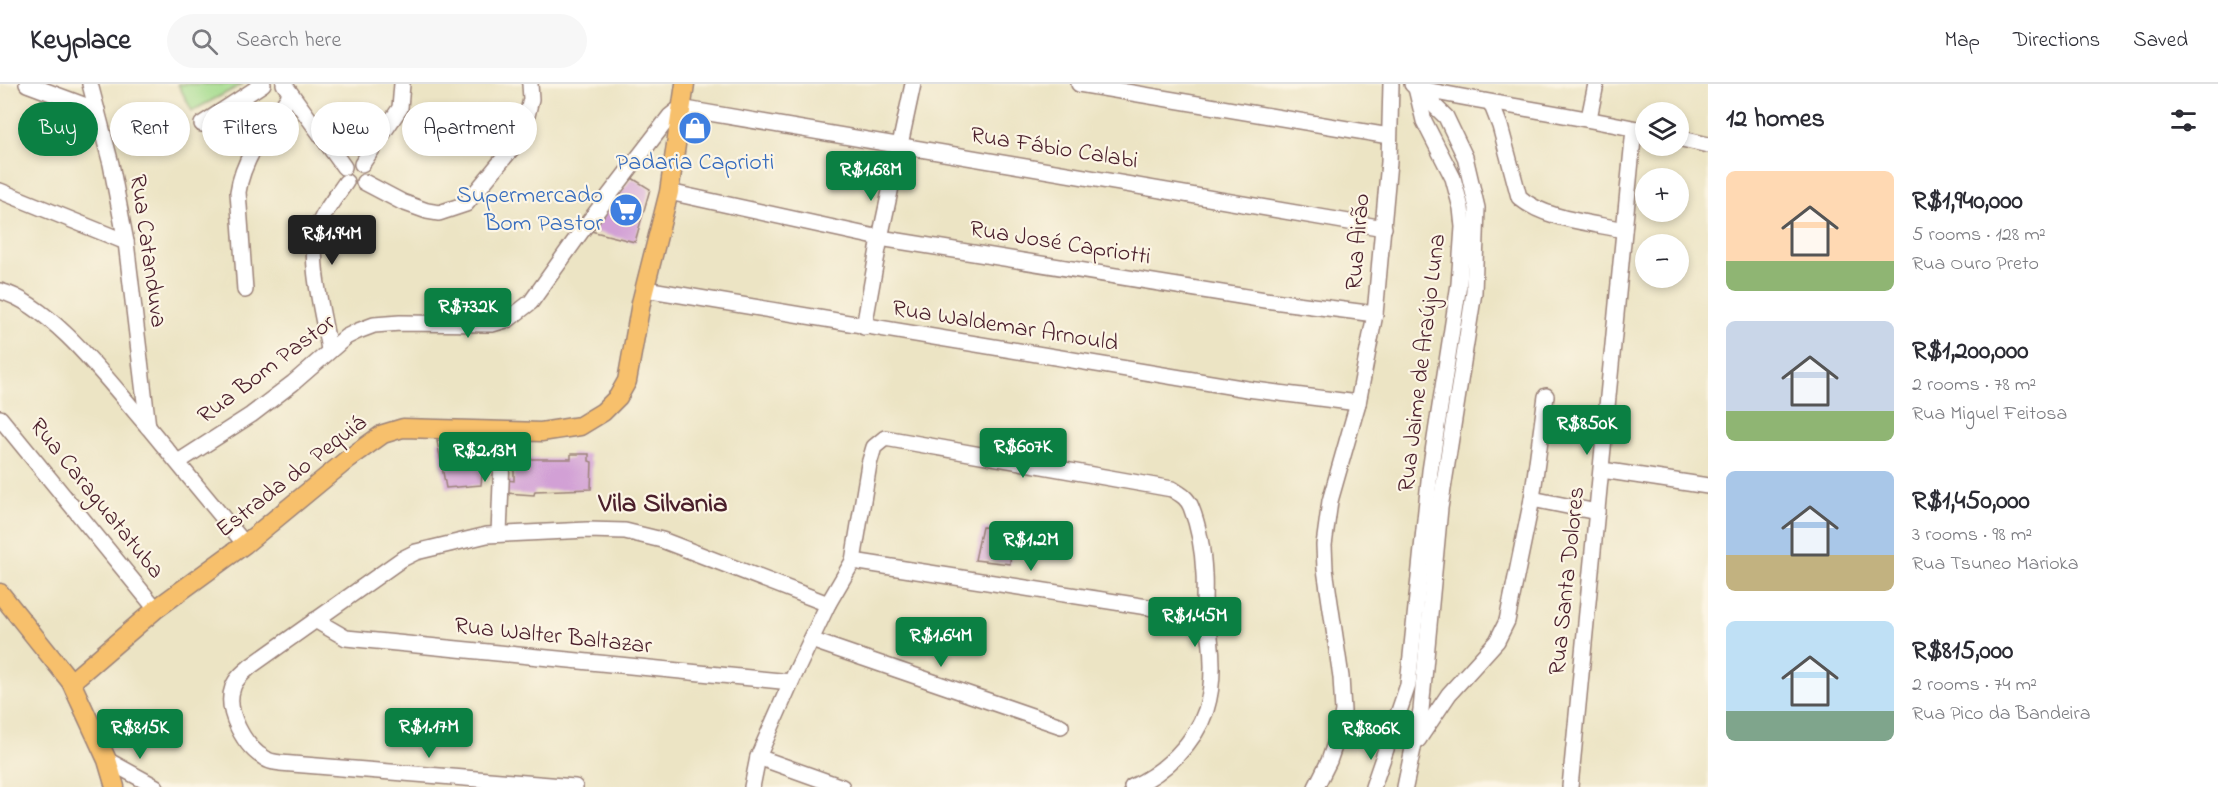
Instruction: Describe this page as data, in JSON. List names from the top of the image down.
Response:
{
  "streets": {
    "main road": ["Estrada do Pequiá"],
    "street": [
      "Rua Fábio Calabi",
      "Rua Airão",
      "Rua José Capriotti",
      "Rua Catanduva",
      "Rua Waldemar Arnould",
      "Rua Jaime de Araújo Luna",
      "Rua Bom Pastor",
      "Rua Caraguatatuba",
      "Rua Santa Dolores",
      "Rua Walter Baltazar"
    ]
  },
  "crossings": [
    ["Rua Fábio Calabi", "Rua Airão"],
    ["Rua Fábio Calabi", "Rua Bom Pastor"],
    ["Rua Fábio Calabi", "Estrada do Pequiá"],
    ["Rua Airão", "Rua José Capriotti"],
    ["Rua Airão", "Rua Waldemar Arnould"],
    ["Rua José Capriotti", "Estrada do Pequiá"],
    ["Rua Waldemar Arnould", "Estrada do Pequiá"],
    ["Rua Bom Pastor", "Estrada do Pequiá"],
    ["Estrada do Pequiá", "Rua Caraguatatuba"]
  ],
  "districts": ["Vila Silvania"],
  "places": {
    "shop": ["Padaria Caprioti"],
    "supermarket": ["Supermercado Bom Pastor"]
  },
  "page": {
    "header": "Keyplace",
    "search": "Search here",
    "nav": ["Map", "Directions", "Saved"],
    "heading": "12 homes",
    "map_buttons": ["+", "−"],
    "chip": [
      "Buy",
      "Rent",
      "Filters",
      "New",
      "Apartment"
    ],
    "price": [
      "R$1.68M",
      "R$1.94M",
      "R$732K",
      "R$850K",
      "R$607K",
      "R$2.13M",
      "R$1.2M",
      "R$1.45M",
      "R$1.64M",
      "R$1.17M",
      "R$815K",
      "R$806K"
    ],
    "list": [
      {
        "name": "R$1,940,000",
        "note": "5 rooms · 128 m² · Rua Ouro Preto"
      },
      {
        "name": "R$1,200,000",
        "note": "2 rooms · 78 m² · Rua Miguel Feitosa"
      },
      {
        "name": "R$1,450,000",
        "note": "3 rooms · 98 m² · Rua Tsuneo Marioka"
      },
      {
        "name": "R$815,000",
        "note": "2 rooms · 74 m² · Rua Pico da Bandeira"
      }
    ]
  }
}
